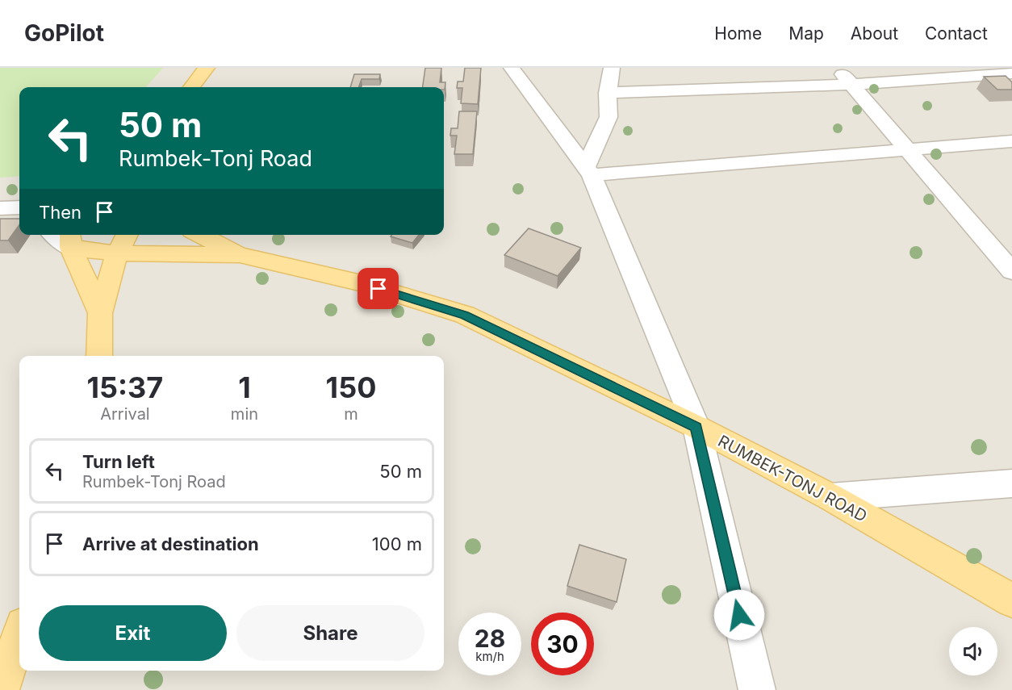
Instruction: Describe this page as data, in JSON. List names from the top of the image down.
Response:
{
  "streets": {
    "main road": ["RUMBEK-TONJ ROAD"]
  },
  "page": {
    "header": "GoPilot",
    "nav": [
      "Home",
      "Map",
      "About",
      "Contact"
    ],
    "turn": ["50 m", "Rumbek-Tonj Road"],
    "then": "Then",
    "eta": [
      "15:37",
      "Arrival",
      "1",
      "min",
      "150",
      "m"
    ],
    "list": [
      {
        "name": "Turn left",
        "note": "Rumbek-Tonj Road",
        "value": "50 m"
      },
      {
        "name": "Arrive at destination",
        "value": "100 m"
      }
    ],
    "buttons": ["Exit", "Share"],
    "speed": "28 km/h",
    "limit": "30"
  }
}
